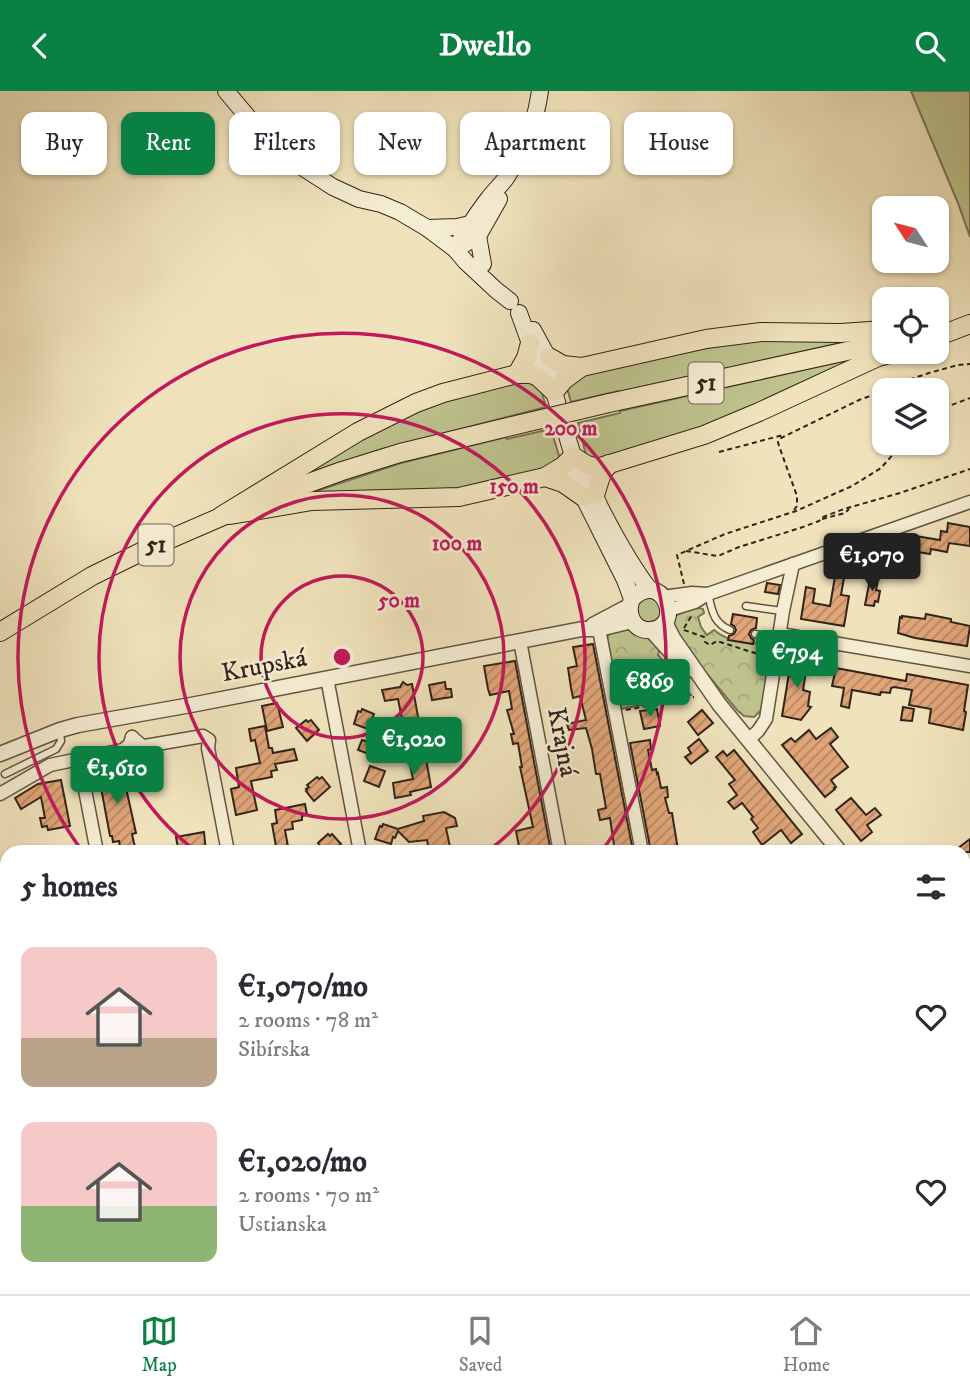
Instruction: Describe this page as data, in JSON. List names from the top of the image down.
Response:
{
  "streets": {
    "main road": ["51"],
    "street": ["Krupská", "Krajná"]
  },
  "crossings": [
    ["Krupská", "Krajná"]
  ],
  "north": "top left",
  "page": {
    "header": "Dwello",
    "chip": [
      "Buy",
      "Rent",
      "Filters",
      "New",
      "Apartment",
      "House"
    ],
    "price": [
      "€1,070",
      "€794",
      "€869",
      "€1,020",
      "€1,610"
    ],
    "heading": "5 homes",
    "list": [
      {
        "name": "€1,070/mo",
        "note": "2 rooms · 78 m² · Sibírska"
      },
      {
        "name": "€1,020/mo",
        "note": "2 rooms · 70 m² · Ustianska"
      }
    ],
    "tabs": ["Map", "Saved", "Home"]
  },
  "rings": [
    "200 m",
    "150 m",
    "100 m",
    "50 m"
  ]
}
